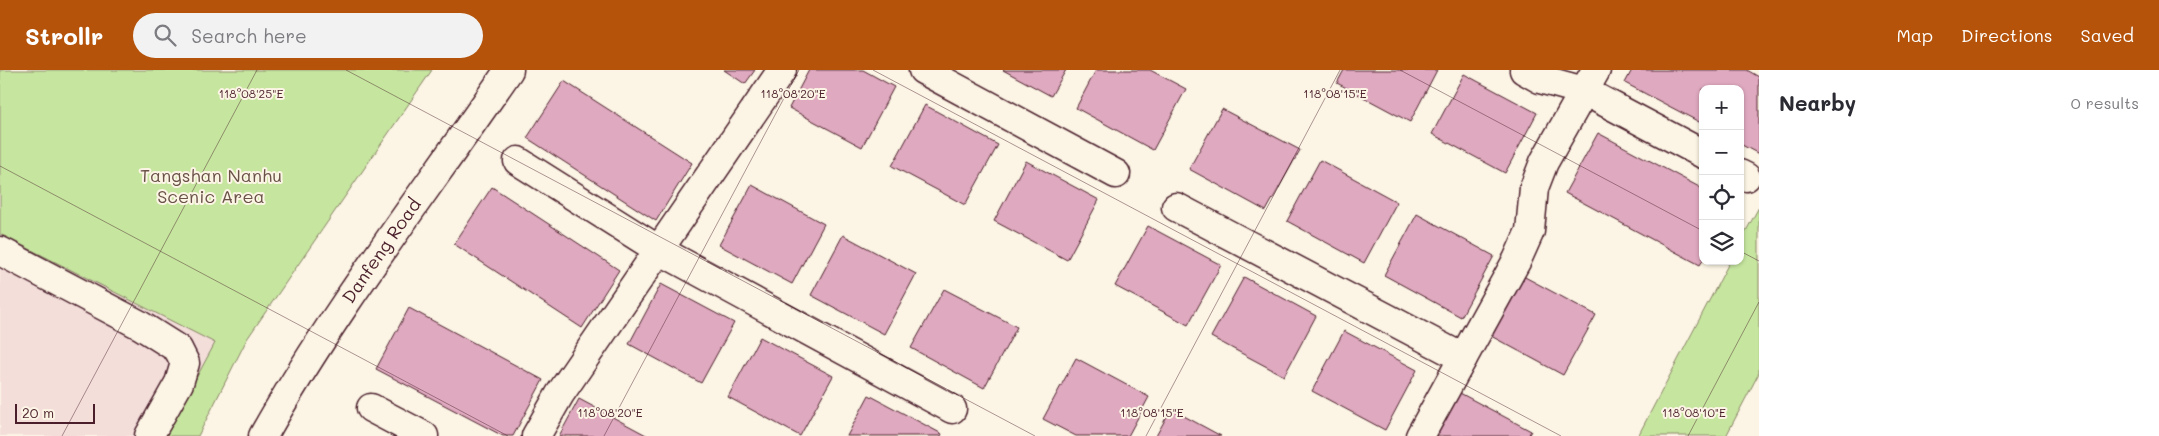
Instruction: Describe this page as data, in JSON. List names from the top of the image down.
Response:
{
  "streets": {
    "main road": ["Danfeng Road"]
  },
  "parks": ["Tangshan Nanhu Scenic Area"],
  "scale_bar": "20 m",
  "page": {
    "header": "Strollr",
    "search": "Search here",
    "nav": ["Map", "Directions", "Saved"],
    "heading": ["Nearby", "0 results"],
    "map_buttons": ["+", "−"],
    "scale": "20 m"
  },
  "coordinates": [
    "118°08'25\"E",
    "118°08'20\"E",
    "118°08'15\"E",
    "118°08'10\"E"
  ]
}
